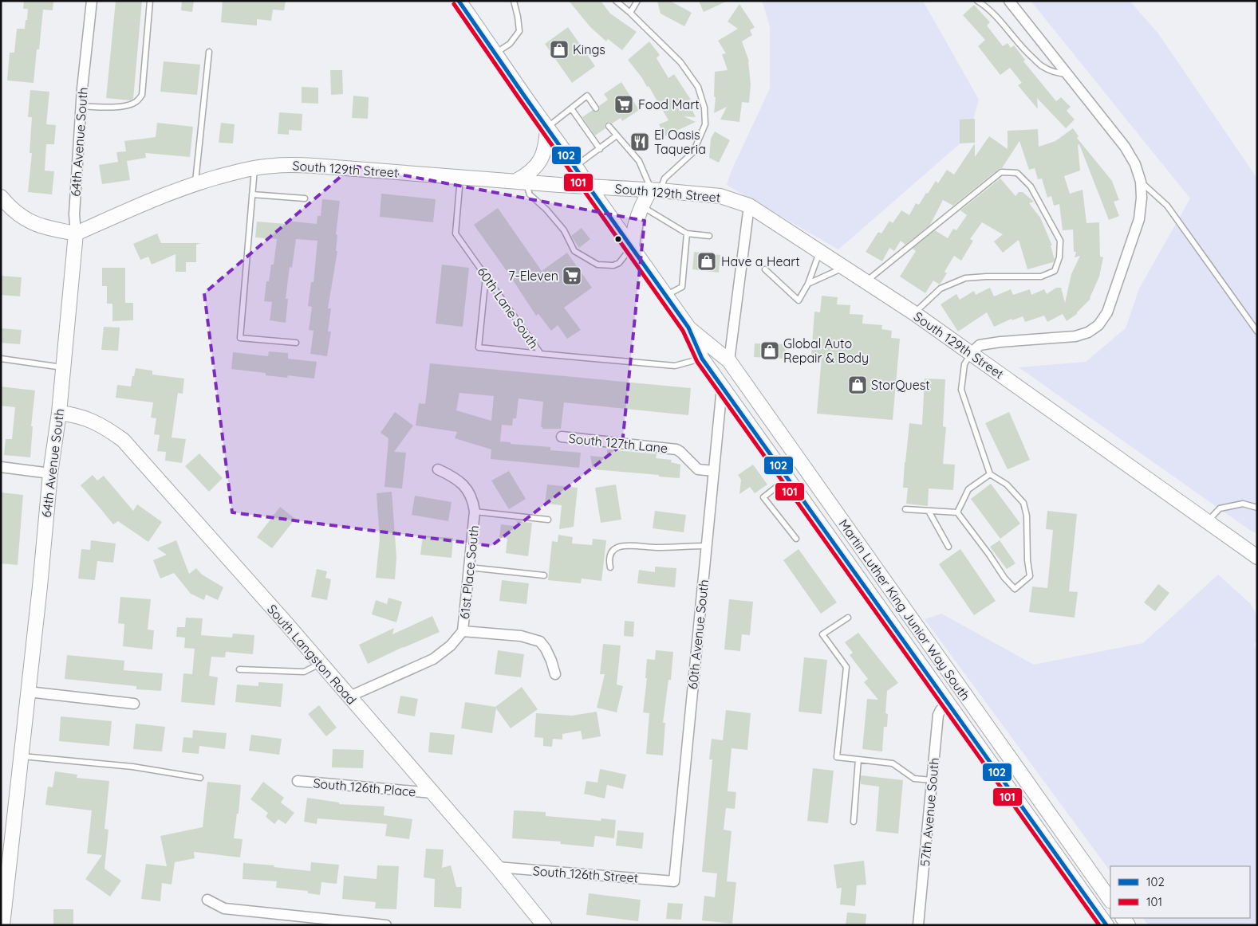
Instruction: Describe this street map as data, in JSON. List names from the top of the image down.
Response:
{
  "streets": {
    "street": [
      "64th Avenue South",
      "South 129th Street",
      "South 127th Lane",
      "61st Place South",
      "Martin Luther King Junior Way South",
      "60th Avenue South",
      "South Langston Road",
      "South 126th Place",
      "57th Avenue South",
      "South 126th Street"
    ],
    "lane": ["60th Lane South"]
  },
  "crossings": [
    ["64th Avenue South", "South 129th Street"],
    ["64th Avenue South", "South Langston Road"],
    ["South 129th Street", "60th Lane South"],
    ["South 129th Street", "Martin Luther King Junior Way South"],
    ["60th Lane South", "Martin Luther King Junior Way South"],
    ["South 127th Lane", "60th Avenue South"],
    ["61st Place South", "South Langston Road"],
    ["Martin Luther King Junior Way South", "60th Avenue South"],
    ["Martin Luther King Junior Way South", "57th Avenue South"],
    ["60th Avenue South", "South 126th Street"],
    ["South Langston Road", "South 126th Place"],
    ["South Langston Road", "South 126th Street"]
  ],
  "places": {
    "shop": [
      "Kings",
      "Have a Heart",
      "Global Auto Repair & Body",
      "StorQuest"
    ],
    "supermarket": ["Food Mart", "7-Eleven"],
    "restaurant": ["El Oasis Taqueria"]
  },
  "lines": ["transit line 102", "transit line 101"],
  "legend": ["102", "101"]
}
